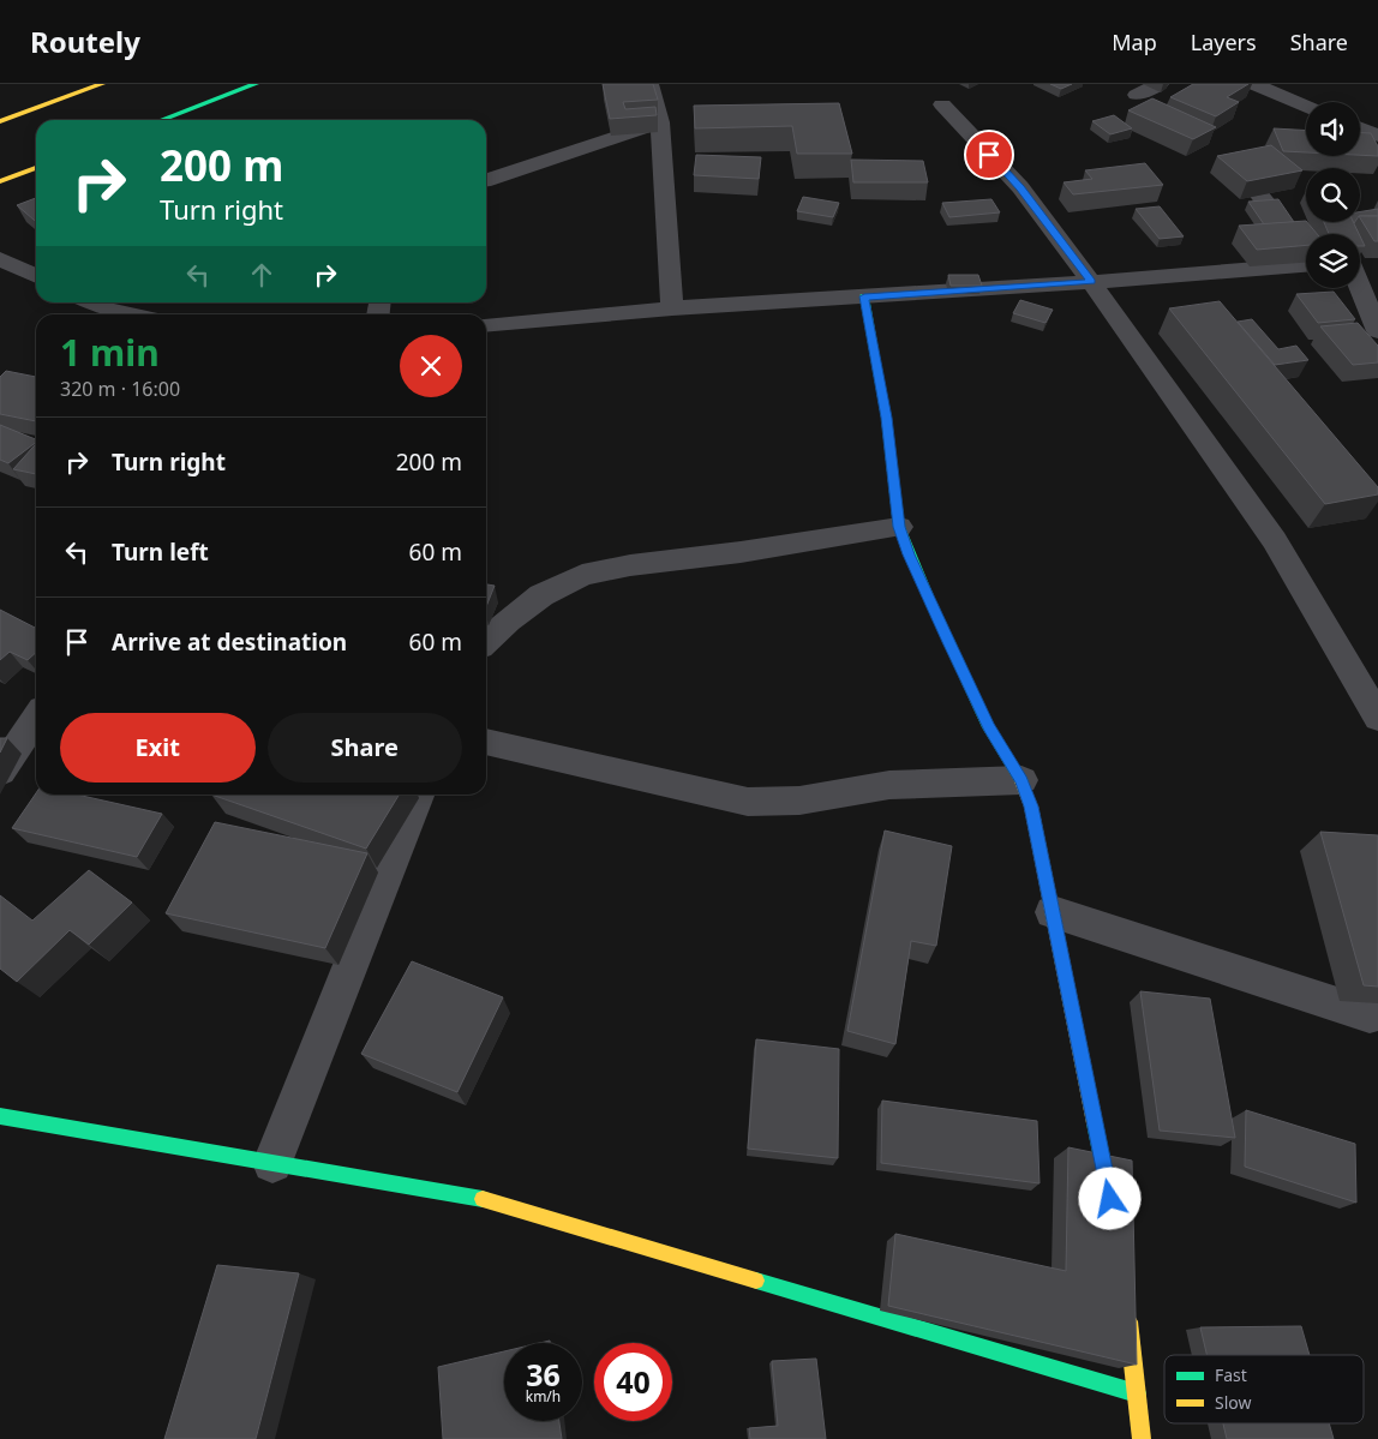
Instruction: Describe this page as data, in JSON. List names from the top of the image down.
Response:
{
  "legend": ["Fast", "Slow"],
  "page": {
    "header": "Routely",
    "nav": ["Map", "Layers", "Share"],
    "turn": ["200 m", "Turn right"],
    "heading": ["1 min", "320 m · 16:00"],
    "list": [
      {
        "name": "Turn right",
        "value": "200 m"
      },
      {
        "name": "Turn left",
        "value": "60 m"
      },
      {
        "name": "Arrive at destination",
        "value": "60 m"
      }
    ],
    "buttons": ["Exit", "Share"],
    "speed": "36 km/h",
    "limit": "40"
  }
}
